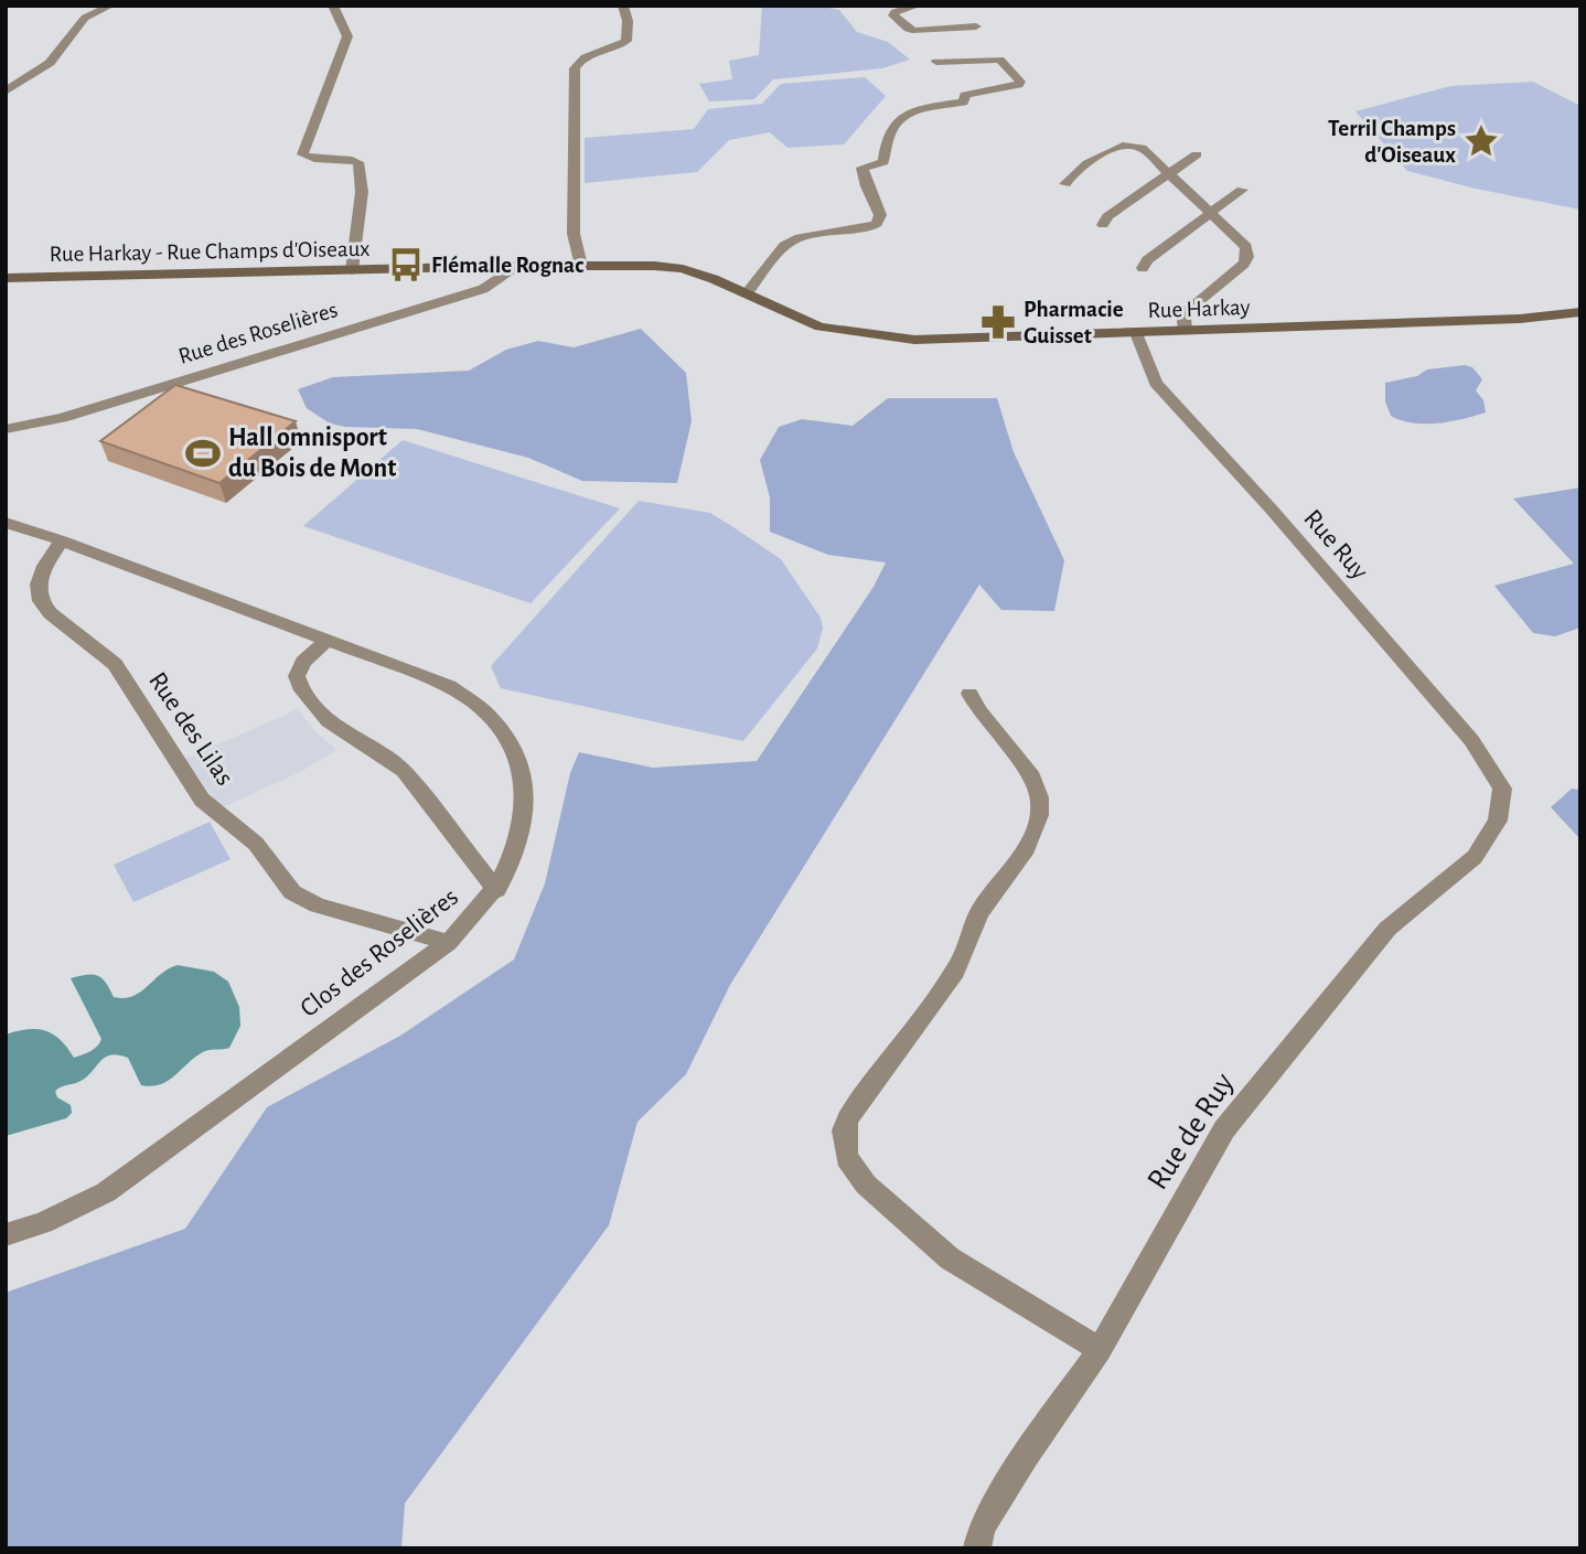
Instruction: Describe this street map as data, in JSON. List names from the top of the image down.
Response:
{
  "streets": {
    "street": [
      "Rue Harkay - Rue Champs d'Oiseaux",
      "Rue Harkay",
      "Rue des Roselières",
      "Rue Ruy",
      "Rue des Lilas",
      "Clos des Roselières",
      "Rue de Ruy"
    ]
  },
  "crossings": [
    ["Rue Harkay - Rue Champs d'Oiseaux", "Rue Harkay"],
    ["Rue Harkay - Rue Champs d'Oiseaux", "Rue des Roselières"],
    ["Rue Harkay", "Rue Ruy"],
    ["Rue Ruy", "Rue de Ruy"],
    ["Rue des Lilas", "Clos des Roselières"]
  ],
  "places": {
    "place": ["Terril Champs d'Oiseaux"],
    "bus stop": ["Flémalle Rognac"],
    "pharmacy": ["Pharmacie Guisset"],
    "sports": ["Hall omnisport du Bois de Mont"]
  }
}
